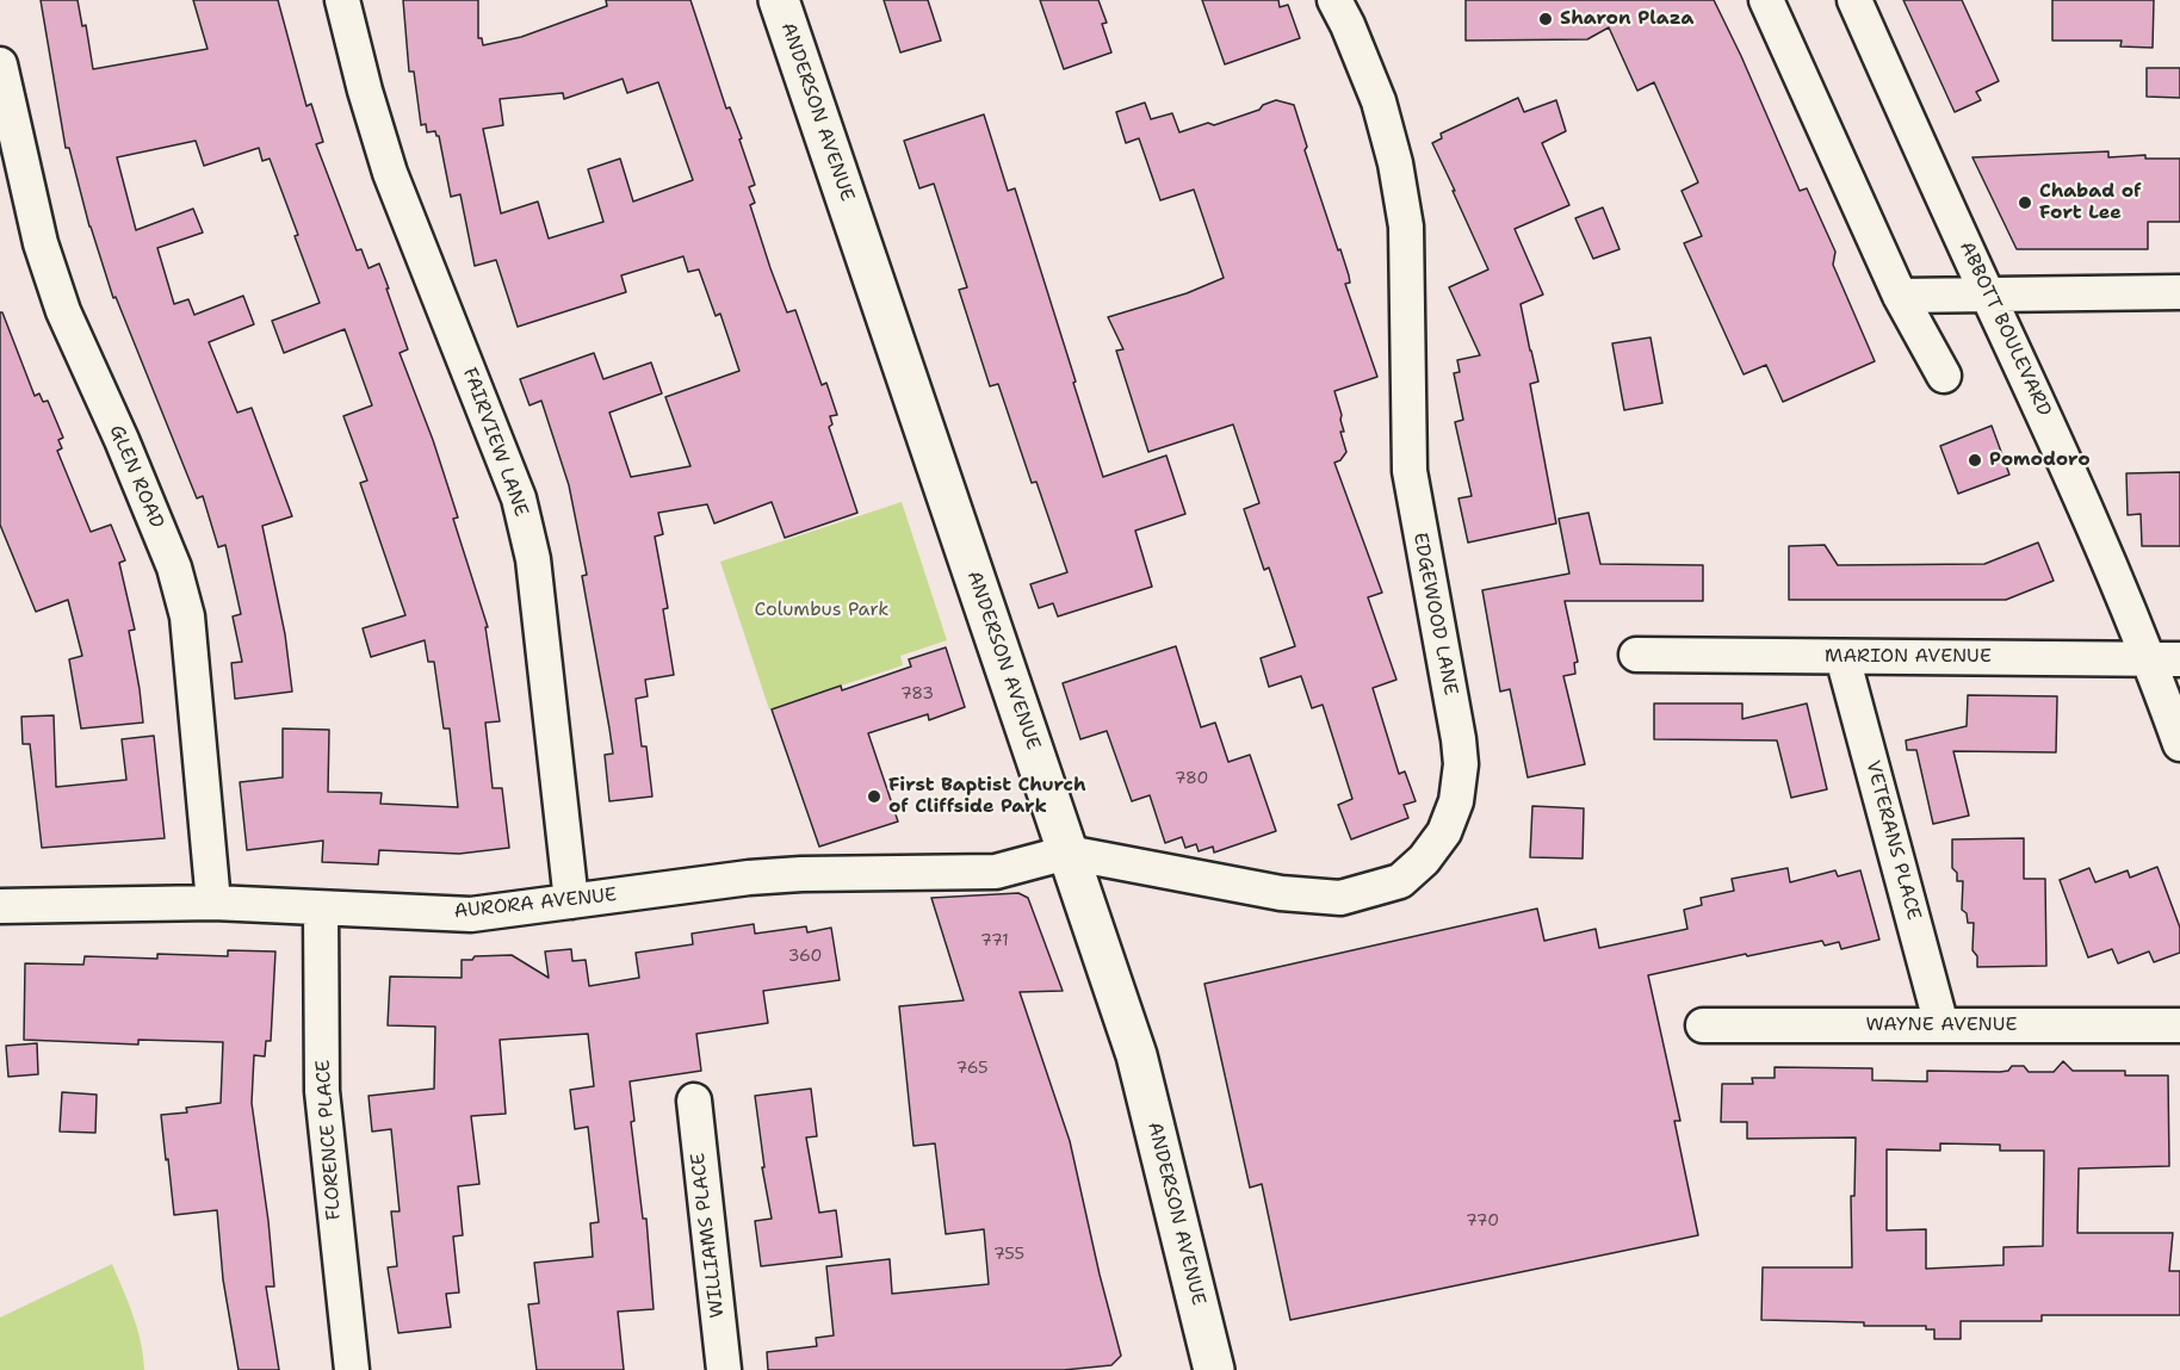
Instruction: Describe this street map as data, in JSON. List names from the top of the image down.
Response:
{
  "streets": {
    "main road": ["ANDERSON AVENUE"],
    "street": [
      "ABBOTT BOULEVARD",
      "FAIRVIEW LANE",
      "GLEN ROAD",
      "EDGEWOOD LANE",
      "MARION AVENUE",
      "VETERANS PLACE",
      "AURORA AVENUE",
      "WAYNE AVENUE",
      "FLORENCE PLACE",
      "WILLIAMS PLACE"
    ]
  },
  "crossings": [
    ["ANDERSON AVENUE", "EDGEWOOD LANE"],
    ["ANDERSON AVENUE", "AURORA AVENUE"],
    ["ABBOTT BOULEVARD", "MARION AVENUE"],
    ["FAIRVIEW LANE", "AURORA AVENUE"],
    ["GLEN ROAD", "AURORA AVENUE"],
    ["EDGEWOOD LANE", "AURORA AVENUE"],
    ["MARION AVENUE", "VETERANS PLACE"],
    ["VETERANS PLACE", "WAYNE AVENUE"],
    ["AURORA AVENUE", "FLORENCE PLACE"]
  ],
  "parks": ["Columbus Park"],
  "places": [
    "Sharon Plaza",
    "Chabad of Fort Lee",
    "Pomodoro",
    "First Baptist Church of Cliffside Park"
  ],
  "house_numbers": [
    "783",
    "780",
    "771",
    "360",
    "765",
    "770",
    "755"
  ]
}
